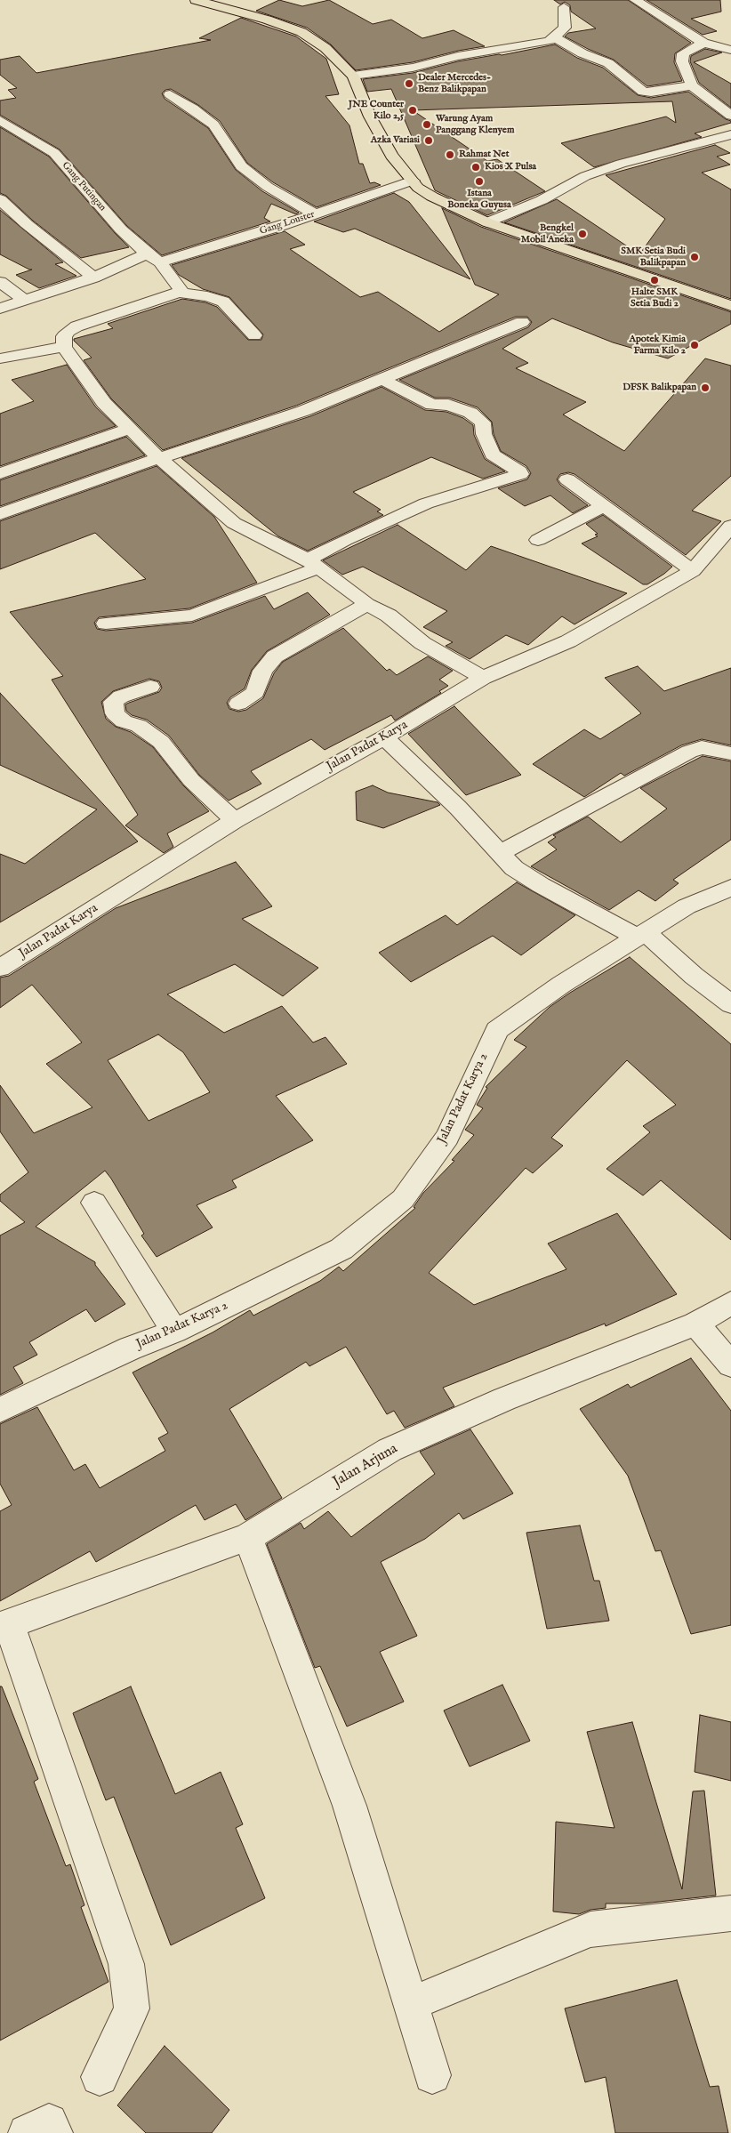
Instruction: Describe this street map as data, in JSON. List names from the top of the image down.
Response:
{
  "streets": {
    "street": [
      "Gang Putingan",
      "Gang Louster",
      "Jalan Padat Karya",
      "Jalan Padat Karya 2",
      "Jalan Arjuna"
    ]
  },
  "crossings": [
    ["Gang Putingan", "Gang Louster"]
  ],
  "places": [
    "Dealer Mercedes- Benz Balikpapan",
    "JNE Counter Kilo 2,5",
    "Warung Ayam Panggang Klenyem",
    "Azka Variasi",
    "Rahmat Net",
    "Kios X Pulsa",
    "Istana Boneka Guyusa",
    "Bengkel Mobil Aneka",
    "SMK Setia Budi Balikpapan",
    "Halte SMK Setia Budi 2",
    "Apotek Kimia Farma Kilo 2",
    "DFSK Balikpapan"
  ]
}
